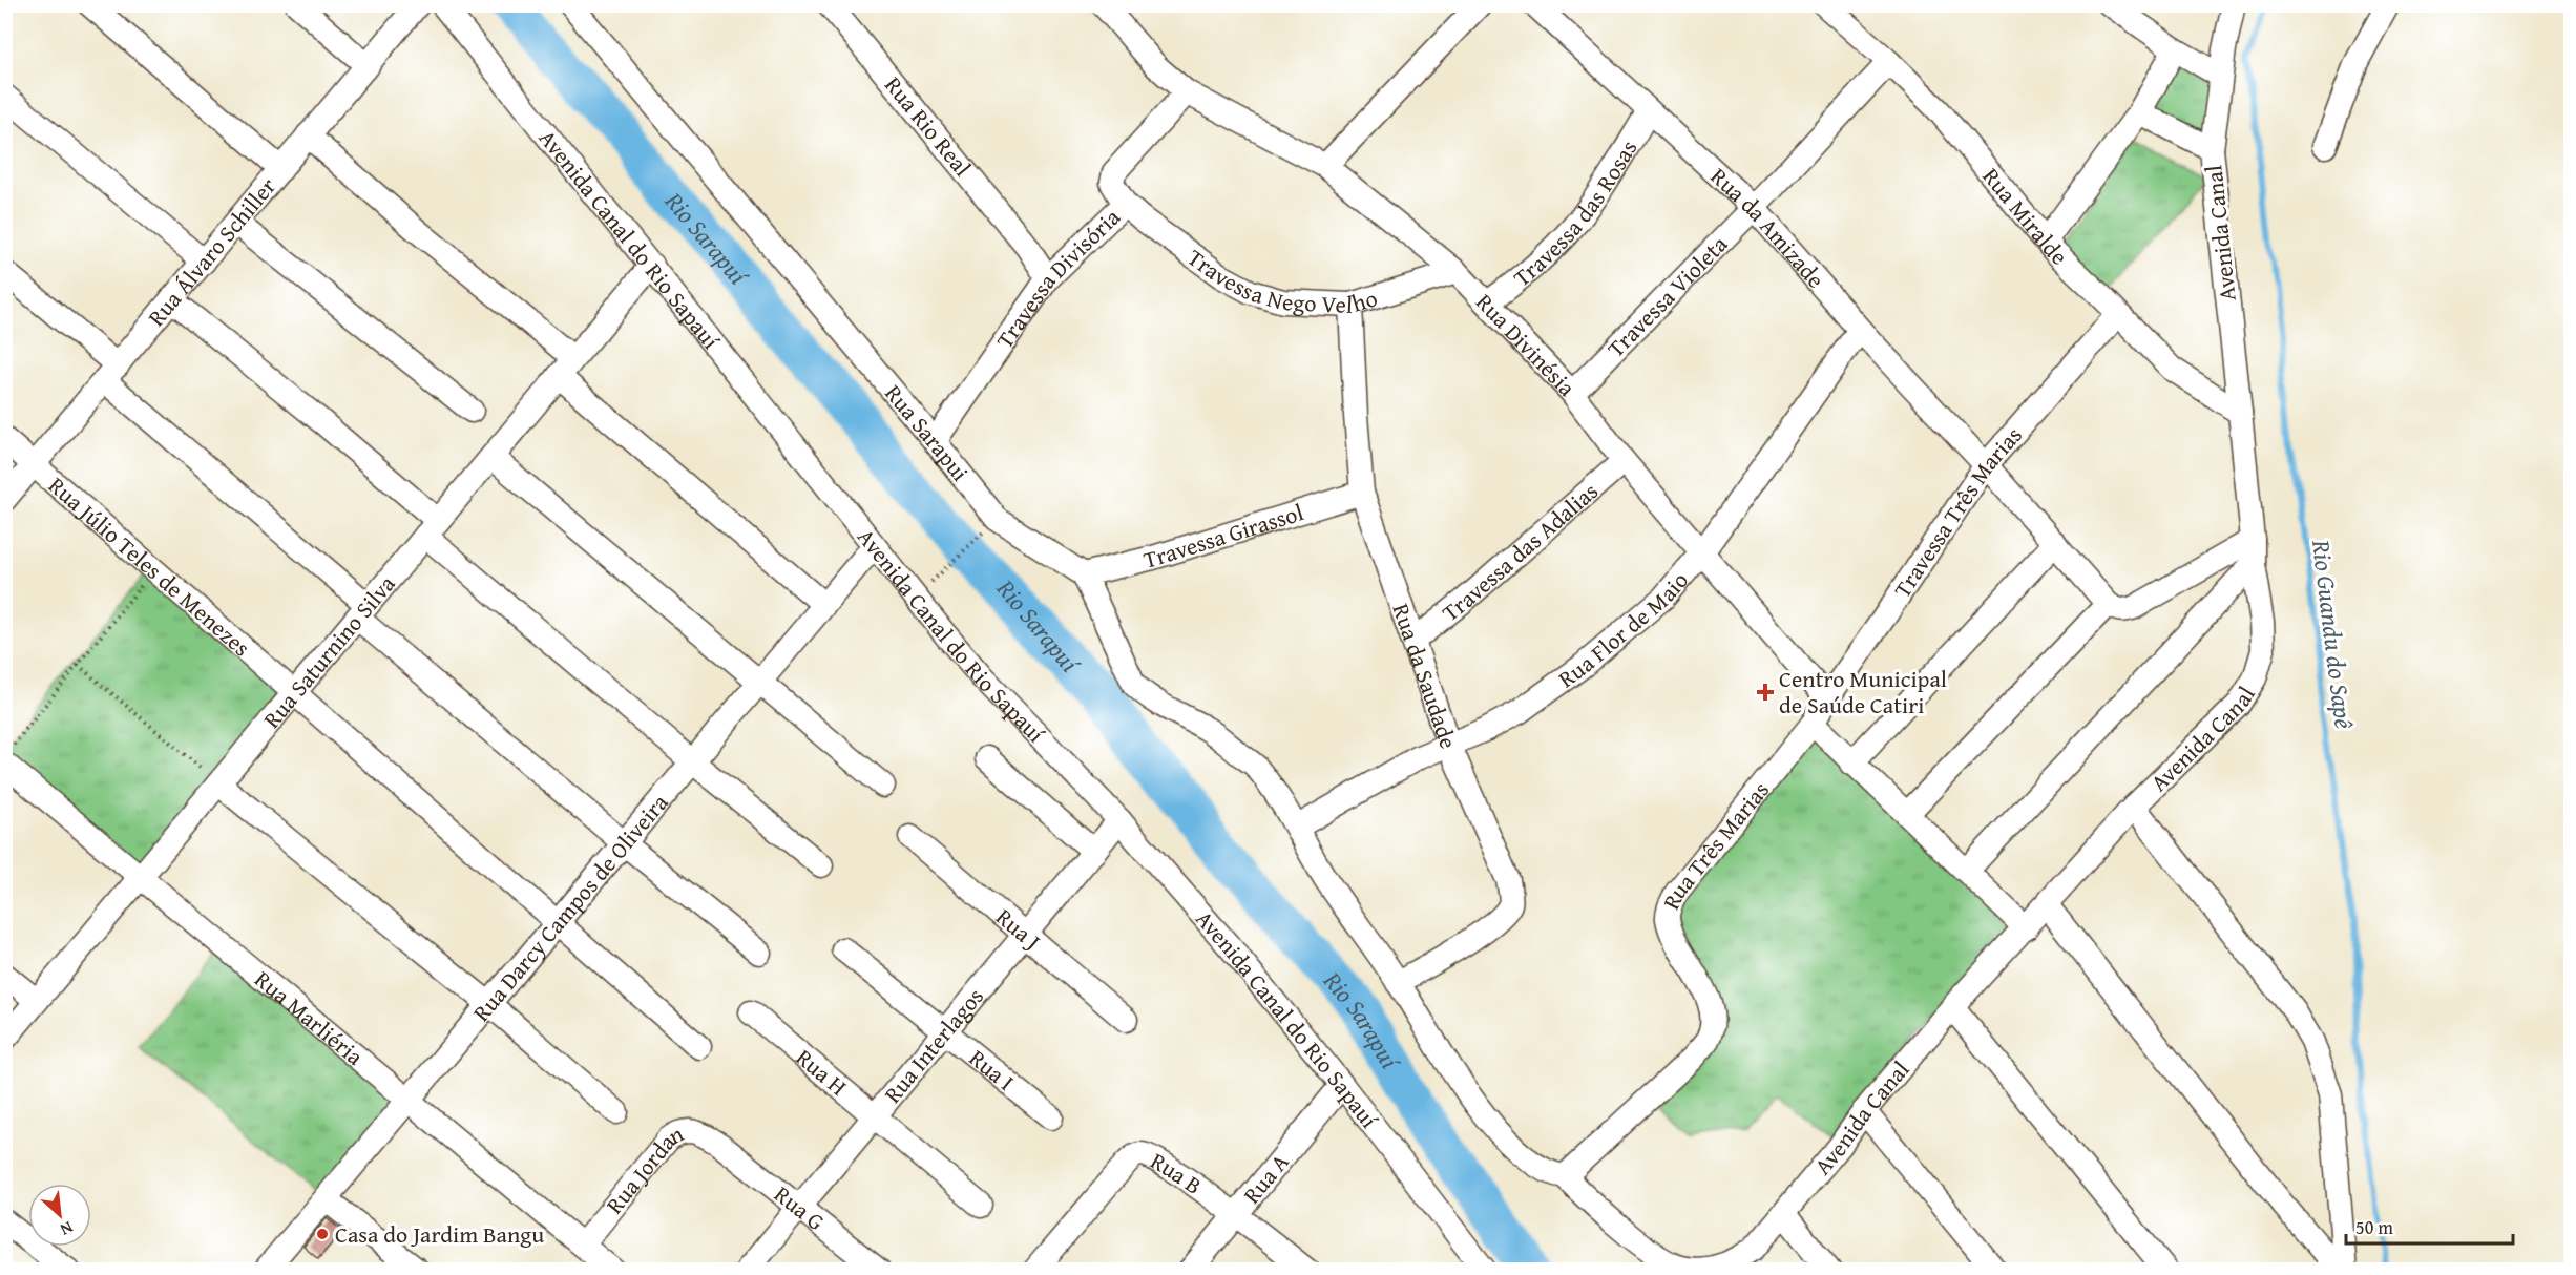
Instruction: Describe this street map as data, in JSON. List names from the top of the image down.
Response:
{
  "streets": {
    "street": [
      "Rua Rio Real",
      "Travessa das Rosas",
      "Rua Miralde",
      "Rua da Amizade",
      "Avenida Canal",
      "Avenida Canal do Rio Sapauí",
      "Rua Álvaro Schiller",
      "Travessa Nego Velho",
      "Travessa Divisória",
      "Travessa Violeta",
      "Rua Divinésia",
      "Rua Sarapui",
      "Travessa Três Marias",
      "Travessa Girassol",
      "Travessa das Adalias",
      "Rua Júlio Teles de Menezes",
      "Rua Flor de Maio",
      "Rua Saturnino Silva",
      "Rua da Saudade",
      "Rua Três Marias",
      "Rua Darcy Campos de Oliveira",
      "Rua J",
      "Rua Marliéria",
      "Rua Interlagos",
      "Rua I",
      "Rua H",
      "Rua Jordan",
      "Rua B",
      "Rua A",
      "Rua G"
    ]
  },
  "crossings": [
    ["Rua Rio Real", "Travessa Divisória"],
    ["Travessa das Rosas", "Rua da Amizade"],
    ["Travessa das Rosas", "Rua Divinésia"],
    ["Rua Miralde", "Avenida Canal"],
    ["Rua Miralde", "Travessa Violeta"],
    ["Rua Miralde", "Travessa Três Marias"],
    ["Rua da Amizade", "Travessa Violeta"],
    ["Rua da Amizade", "Travessa Três Marias"],
    ["Rua da Amizade", "Rua Flor de Maio"],
    ["Avenida Canal do Rio Sapauí", "Rua Saturnino Silva"],
    ["Avenida Canal do Rio Sapauí", "Rua Darcy Campos de Oliveira"],
    ["Avenida Canal do Rio Sapauí", "Rua Interlagos"],
    ["Avenida Canal do Rio Sapauí", "Rua A"],
    ["Rua Álvaro Schiller", "Rua Júlio Teles de Menezes"],
    ["Travessa Nego Velho", "Travessa Divisória"],
    ["Travessa Nego Velho", "Rua Divinésia"],
    ["Travessa Nego Velho", "Rua da Saudade"],
    ["Travessa Divisória", "Rua Divinésia"],
    ["Travessa Divisória", "Rua Sarapui"],
    ["Travessa Violeta", "Rua Divinésia"],
    ["Rua Divinésia", "Travessa Três Marias"],
    ["Rua Divinésia", "Travessa das Adalias"],
    ["Rua Divinésia", "Rua Flor de Maio"],
    ["Rua Sarapui", "Travessa Girassol"],
    ["Travessa Três Marias", "Rua Três Marias"],
    ["Travessa Girassol", "Rua da Saudade"],
    ["Travessa das Adalias", "Rua da Saudade"],
    ["Rua Júlio Teles de Menezes", "Rua Saturnino Silva"],
    ["Rua Júlio Teles de Menezes", "Rua Darcy Campos de Oliveira"],
    ["Rua Flor de Maio", "Rua da Saudade"],
    ["Rua Saturnino Silva", "Rua Marliéria"],
    ["Rua Darcy Campos de Oliveira", "Rua Marliéria"],
    ["Rua J", "Rua Interlagos"],
    ["Rua Marliéria", "Rua Jordan"],
    ["Rua Interlagos", "Rua I"],
    ["Rua Interlagos", "Rua H"],
    ["Rua Interlagos", "Rua G"],
    ["Rua Jordan", "Rua G"],
    ["Rua B", "Rua A"]
  ],
  "water": ["Rio Sarapuí", "Rio Guandu do Sapê"],
  "places": {
    "health": ["Centro Municipal de Saúde Catiri"],
    "other": ["Casa do Jardim Bangu"]
  },
  "scale_bar": "50 m",
  "north": "bottom right"
}
